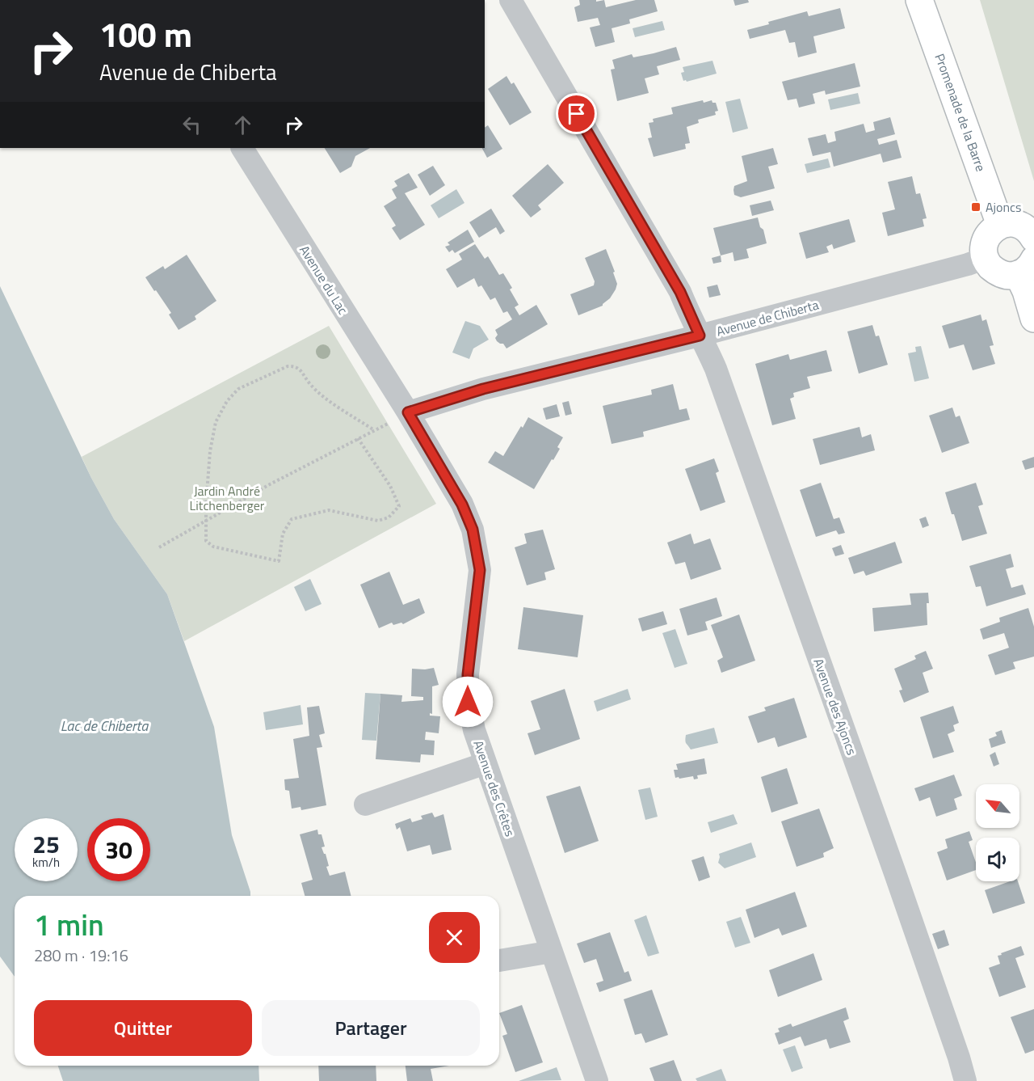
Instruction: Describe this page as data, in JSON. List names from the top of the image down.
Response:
{
  "streets": {
    "main road": ["Promenade de la Barre"],
    "street": [
      "Avenue du Lac",
      "Avenue de Chiberta",
      "Avenue des Ajoncs",
      "Avenue des Crêtes"
    ]
  },
  "crossings": [
    ["Avenue du Lac", "Avenue de Chiberta"],
    ["Avenue du Lac", "Avenue des Crêtes"],
    ["Avenue de Chiberta", "Avenue des Ajoncs"],
    ["Avenue de Chiberta", "Avenue des Crêtes"]
  ],
  "water": ["Lac de Chiberta"],
  "parks": ["Jardin André Litchenberger"],
  "places": {
    "transit": ["Ajoncs"]
  },
  "north": "top left",
  "page": {
    "turn": ["100 m", "Avenue de Chiberta"],
    "speed": "25 km/h",
    "limit": "30",
    "heading": ["1 min", "280 m · 19:16"],
    "buttons": ["Quitter", "Partager"]
  }
}
